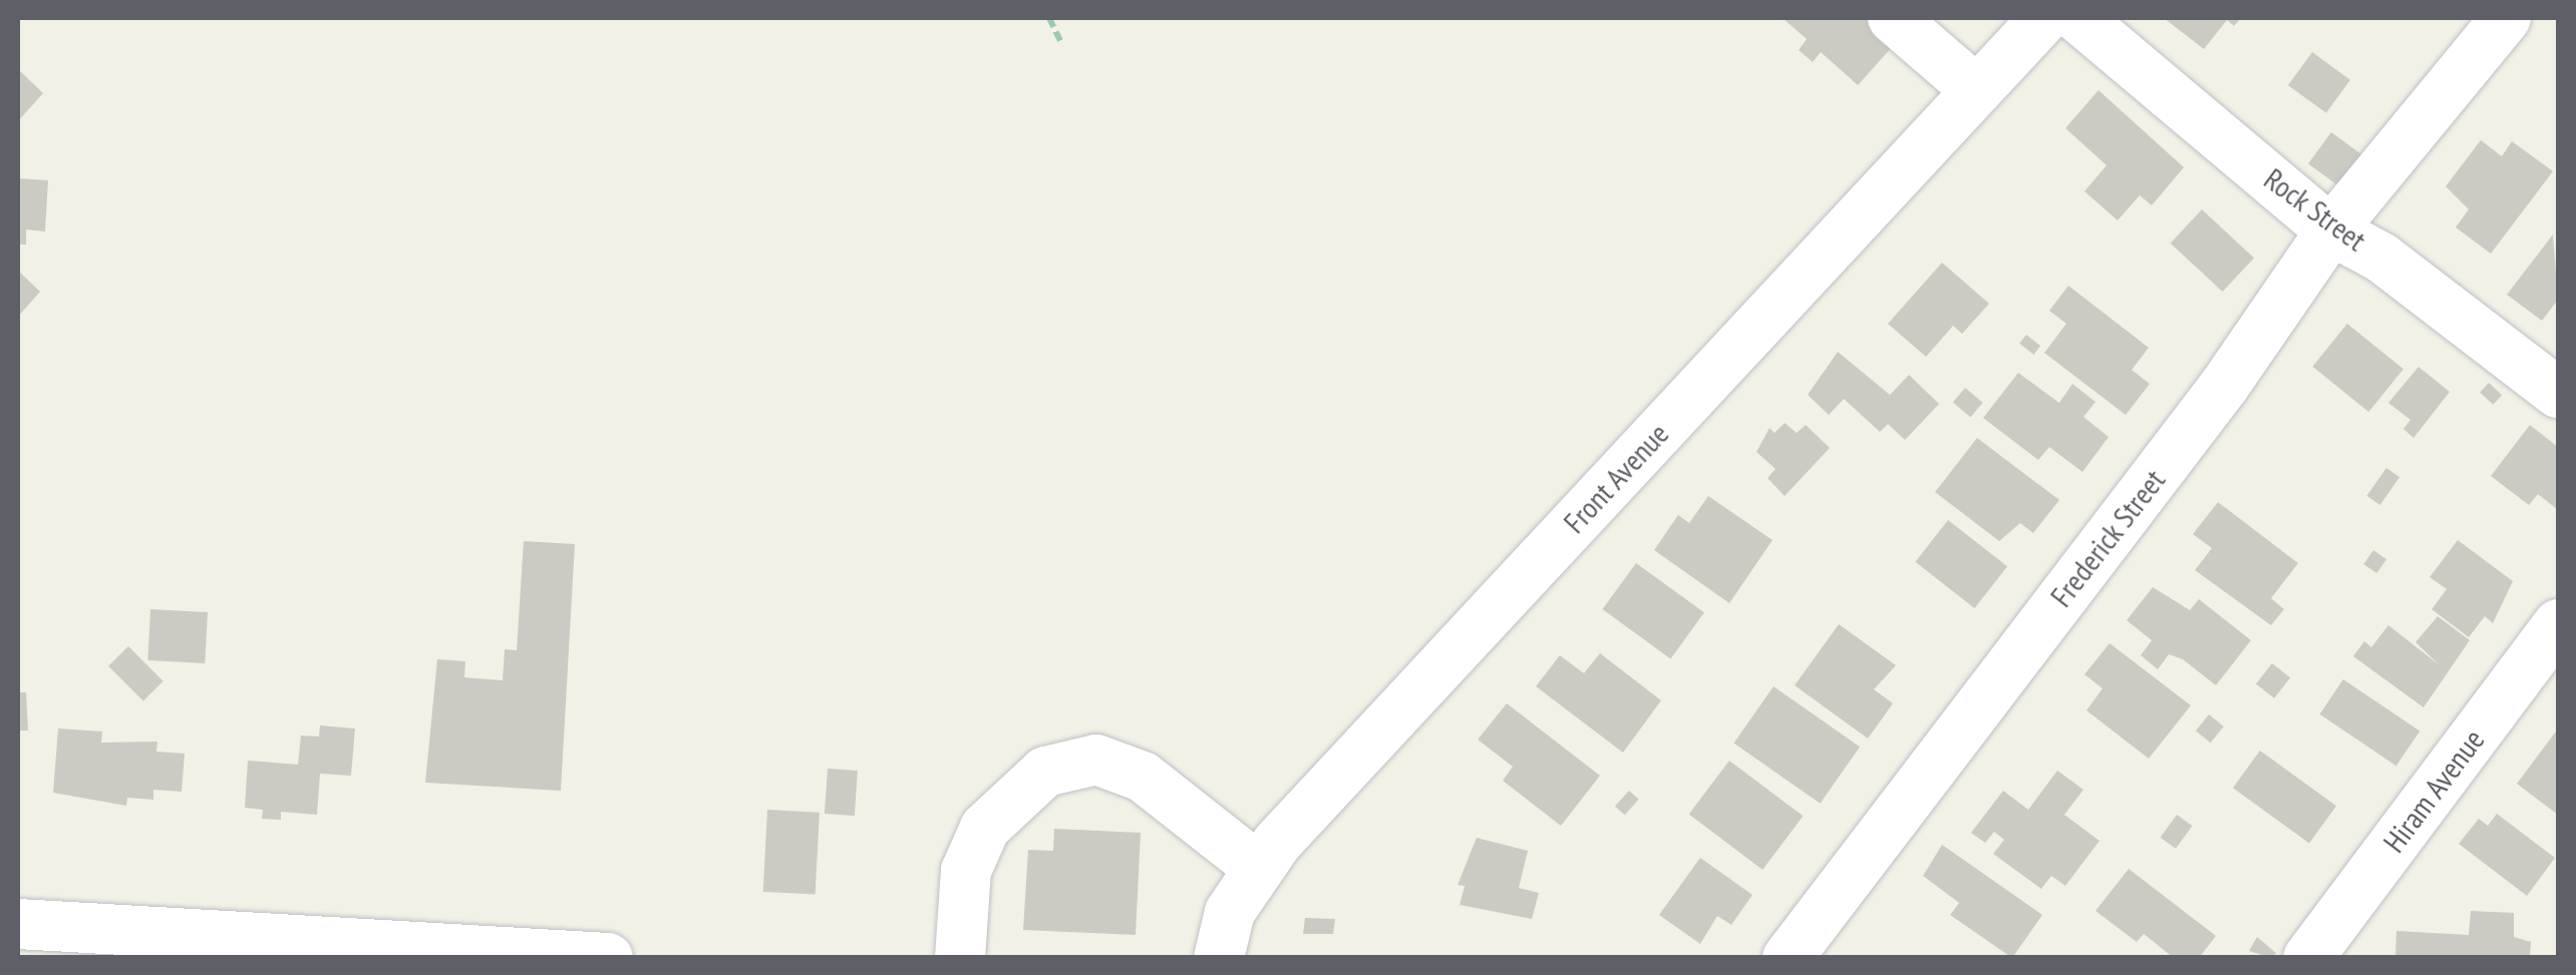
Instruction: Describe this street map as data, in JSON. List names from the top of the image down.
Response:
{
  "streets": {
    "street": [
      "Rock Street",
      "Front Avenue",
      "Frederick Street",
      "Hiram Avenue"
    ]
  },
  "crossings": [
    ["Rock Street", "Frederick Street"]
  ]
}
